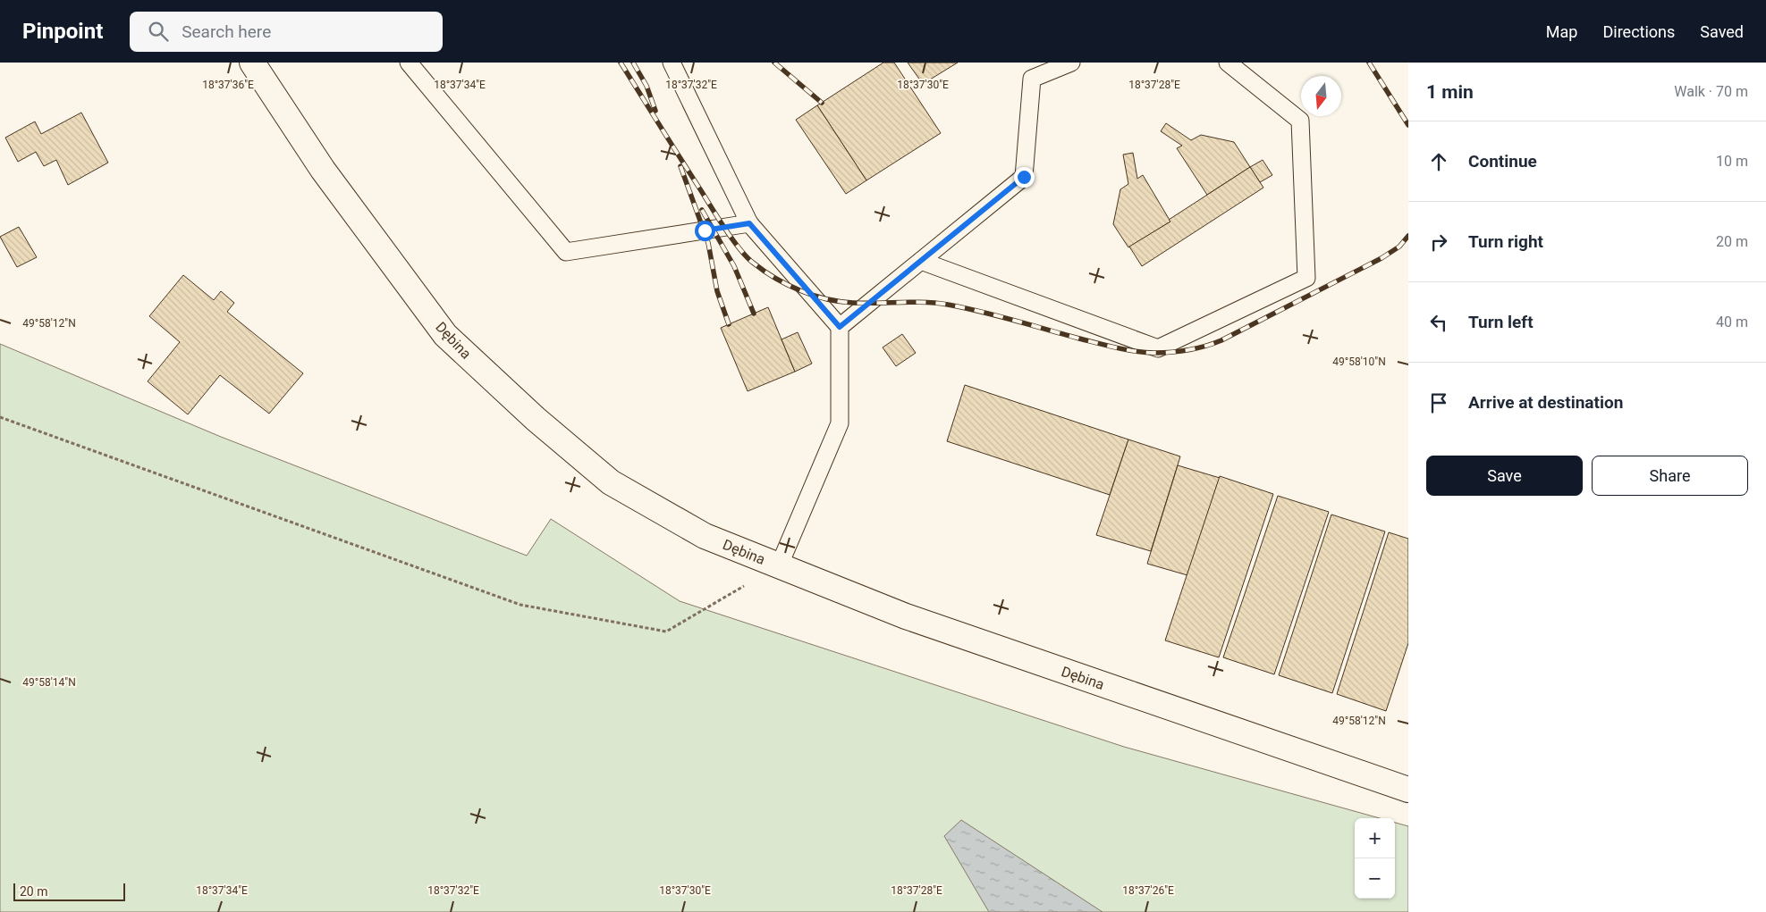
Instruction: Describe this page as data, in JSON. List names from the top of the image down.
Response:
{
  "streets": {
    "street": ["Dębina"]
  },
  "scale_bar": "20 m",
  "north": "bottom",
  "page": {
    "header": "Pinpoint",
    "search": "Search here",
    "nav": ["Map", "Directions", "Saved"],
    "heading": ["1 min", "Walk · 70 m"],
    "list": [
      ["Continue", "10 m"],
      ["Turn right", "20 m"],
      ["Turn left", "40 m"],
      "Arrive at destination"
    ],
    "buttons": ["Save", "Share"],
    "map_buttons": ["+", "−"],
    "scale": "20 m"
  },
  "coordinates": [
    "18°37'36\"E",
    "18°37'34\"E",
    "18°37'32\"E",
    "18°37'30\"E",
    "18°37'28\"E",
    "49°58'12\"N",
    "49°58'10\"N",
    "49°58'14\"N",
    "18°37'26\"E"
  ]
}
